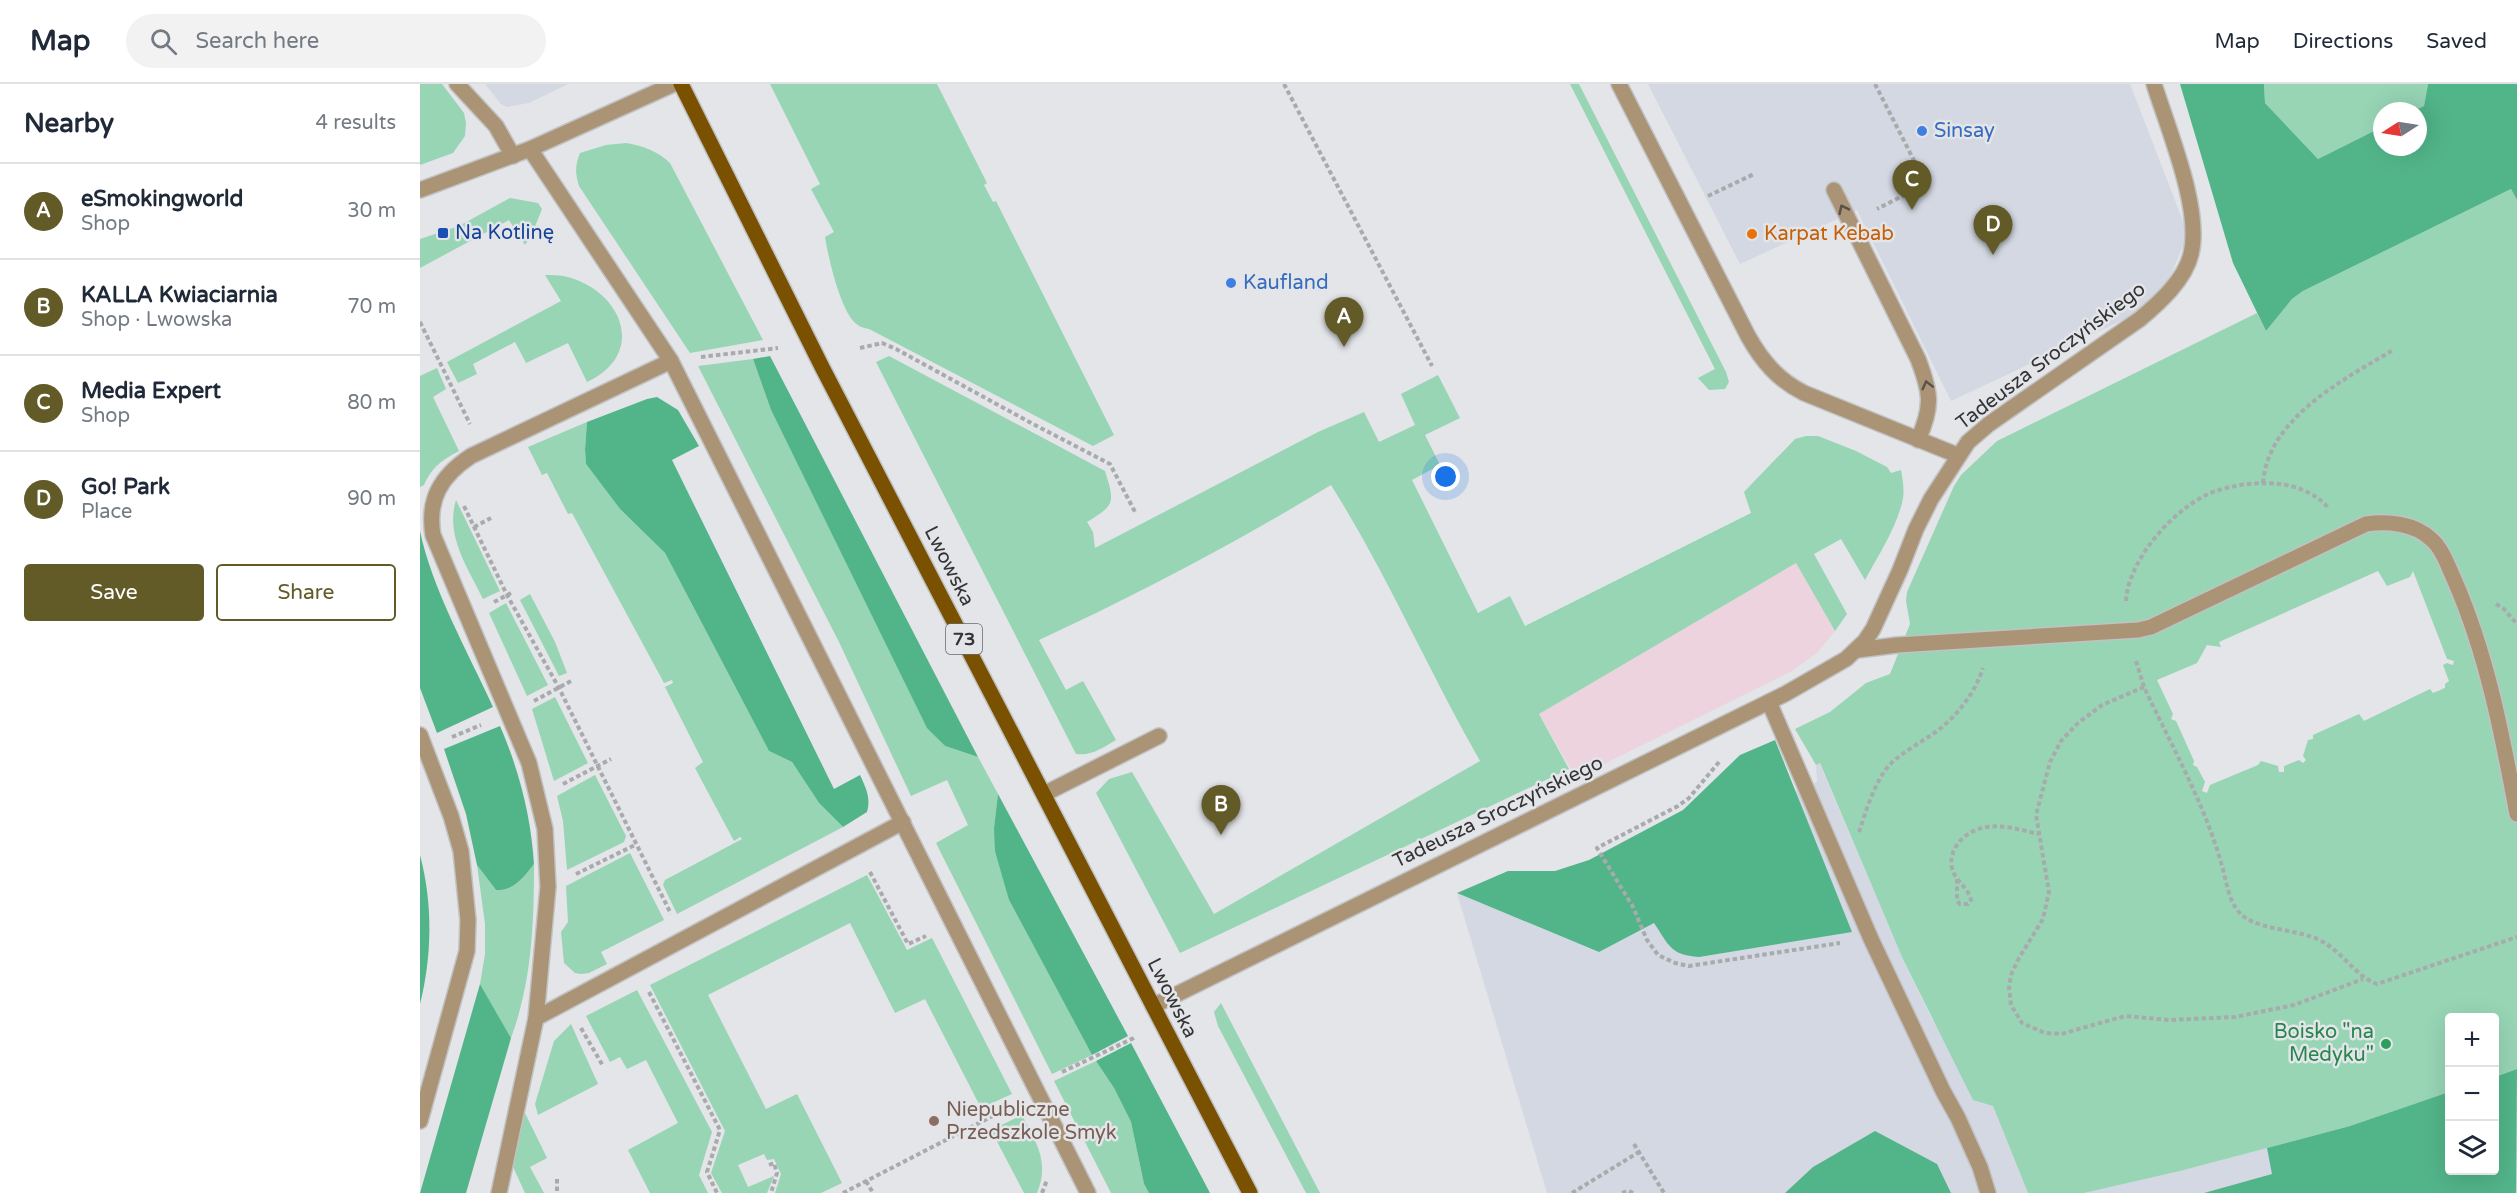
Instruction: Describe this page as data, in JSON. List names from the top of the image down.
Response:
{
  "streets": {
    "main road": ["Lwowska", "73"],
    "street": ["Tadeusza Sroczyńskiego"]
  },
  "crossings": [
    ["Tadeusza Sroczyńskiego", "Lwowska"]
  ],
  "places": {
    "other": [
      "Sinsay",
      "Karpat Kebab",
      "Kaufland",
      "Boisko \"na Medyku\"",
      "Niepubliczne Przedszkole Smyk"
    ],
    "transit": ["Na Kotlinę"]
  },
  "north": "left",
  "page": {
    "header": "Map",
    "search": "Search here",
    "nav": ["Map", "Directions", "Saved"],
    "heading": ["Nearby", "4 results"],
    "pins": [
      "C",
      "D",
      "A",
      "B"
    ],
    "list": [
      {
        "mark": "A",
        "name": "eSmokingworld",
        "note": "Shop",
        "value": "30 m"
      },
      {
        "mark": "B",
        "name": "KALLA Kwiaciarnia",
        "note": "Shop · Lwowska",
        "value": "70 m"
      },
      {
        "mark": "C",
        "name": "Media Expert",
        "note": "Shop",
        "value": "80 m"
      },
      {
        "mark": "D",
        "name": "Go! Park",
        "note": "Place",
        "value": "90 m"
      }
    ],
    "buttons": ["Save", "Share"],
    "map_buttons": ["+", "−"]
  }
}
